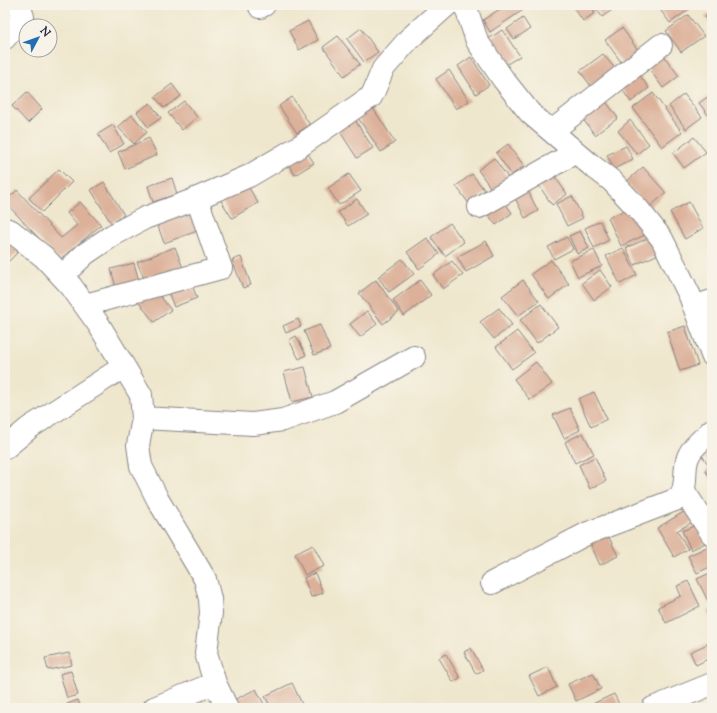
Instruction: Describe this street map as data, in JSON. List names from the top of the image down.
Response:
{
  "north": "top right"
}
